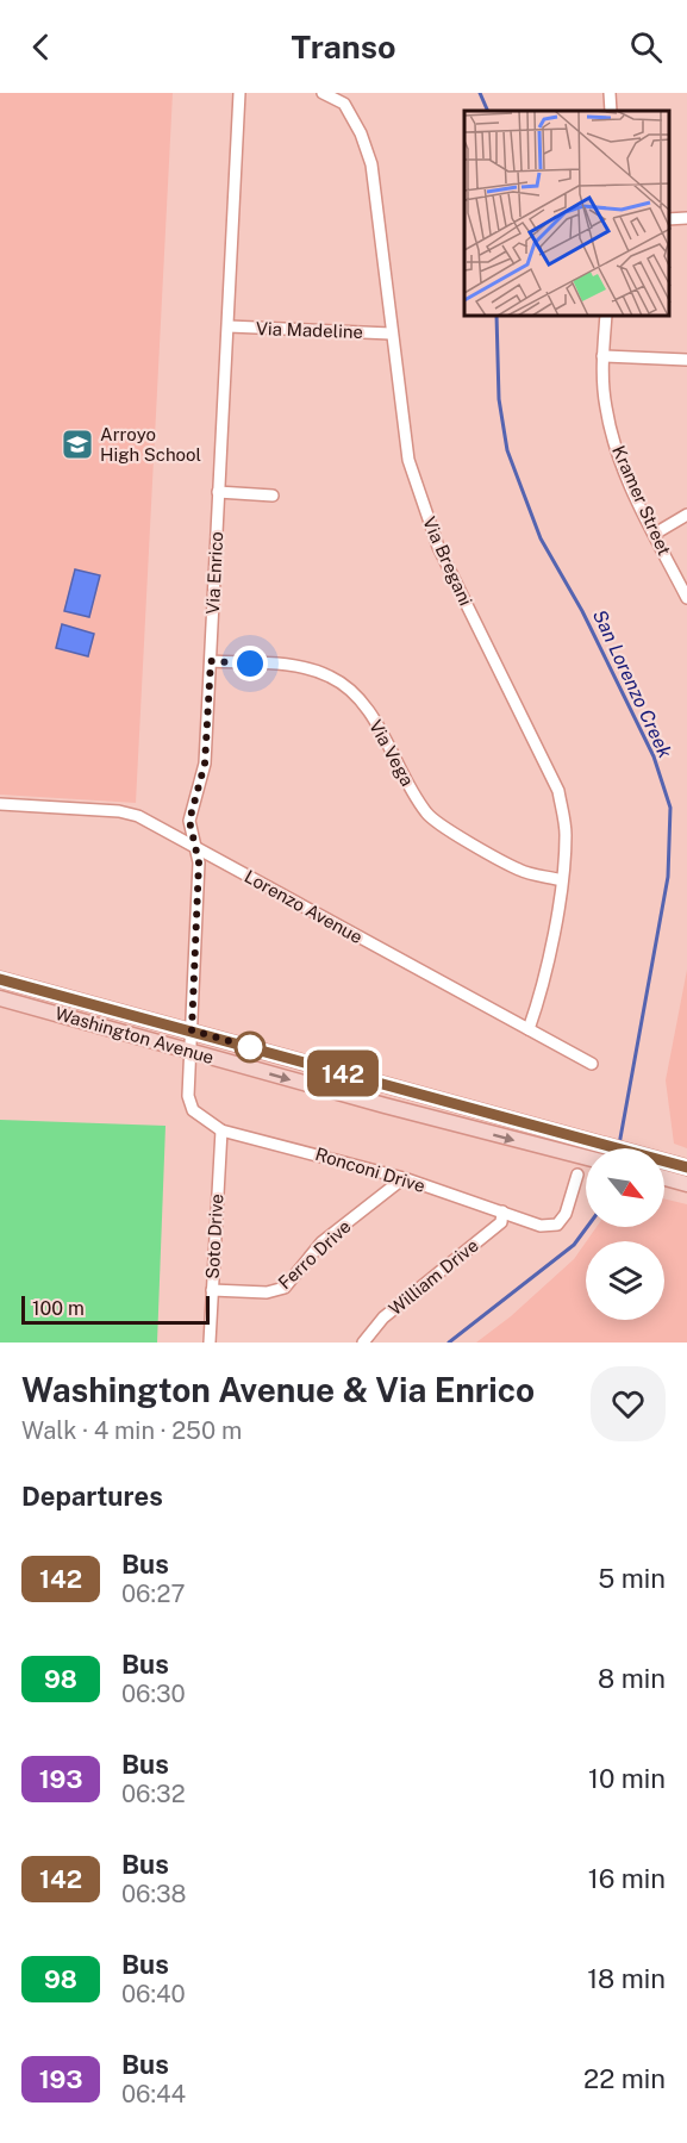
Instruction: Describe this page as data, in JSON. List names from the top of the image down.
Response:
{
  "streets": {
    "main road": ["Washington Avenue"],
    "street": [
      "Via Madeline",
      "Kramer Street",
      "Via Bregani",
      "Via Enrico",
      "Via Vega",
      "Lorenzo Avenue",
      "Ronconi Drive",
      "Soto Drive",
      "Ferro Drive",
      "William Drive"
    ]
  },
  "crossings": [
    ["Via Madeline", "Via Bregani"],
    ["Via Madeline", "Via Enrico"],
    ["Via Bregani", "Via Vega"],
    ["Via Bregani", "Lorenzo Avenue"],
    ["Via Enrico", "Via Vega"],
    ["Via Enrico", "Lorenzo Avenue"],
    ["Via Enrico", "Washington Avenue"],
    ["Via Enrico", "Ronconi Drive"],
    ["Washington Avenue", "Ronconi Drive"],
    ["Ronconi Drive", "Soto Drive"],
    ["Ronconi Drive", "Ferro Drive"],
    ["Ronconi Drive", "William Drive"],
    ["Soto Drive", "Ferro Drive"]
  ],
  "water": ["San Lorenzo Creek"],
  "places": {
    "school or university": ["Arroyo High School"]
  },
  "lines": ["bus line 142"],
  "scale_bar": "100 m",
  "north": "bottom right",
  "page": {
    "header": "Transo",
    "on_map": "142",
    "scale": "100 m",
    "heading": [
      ["Washington Avenue & Via Enrico", "Walk · 4 min · 250 m"],
      "Departures"
    ],
    "list": [
      {
        "mark": "142",
        "name": "Bus",
        "note": "06:27",
        "value": "5 min"
      },
      {
        "mark": "98",
        "name": "Bus",
        "note": "06:30",
        "value": "8 min"
      },
      {
        "mark": "193",
        "name": "Bus",
        "note": "06:32",
        "value": "10 min"
      },
      {
        "mark": "142",
        "name": "Bus",
        "note": "06:38",
        "value": "16 min"
      },
      {
        "mark": "98",
        "name": "Bus",
        "note": "06:40",
        "value": "18 min"
      },
      {
        "mark": "193",
        "name": "Bus",
        "note": "06:44",
        "value": "22 min"
      }
    ]
  }
}
